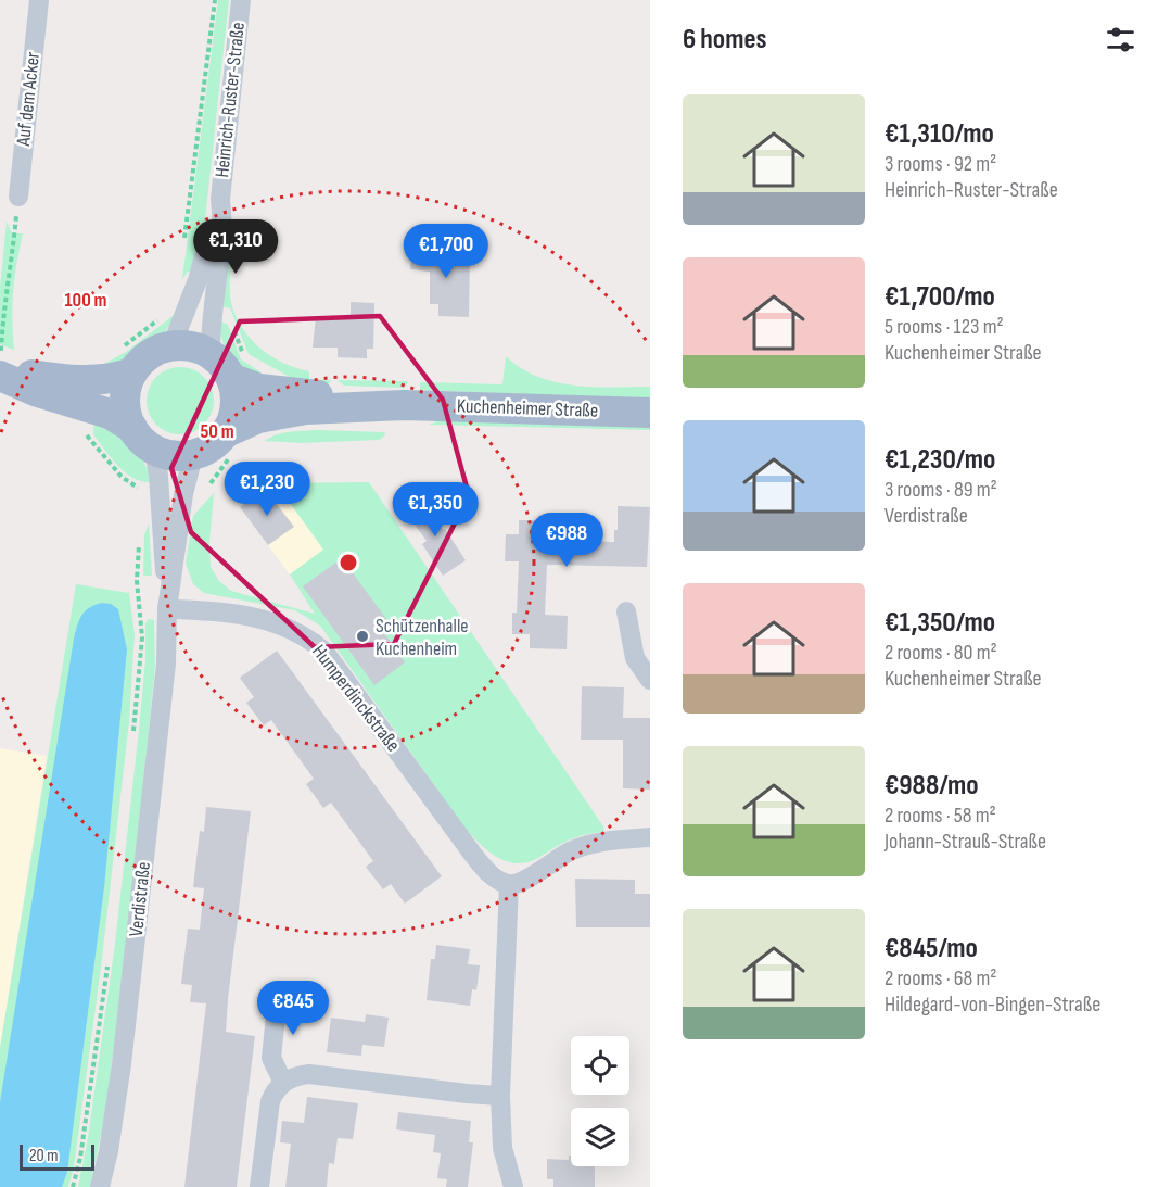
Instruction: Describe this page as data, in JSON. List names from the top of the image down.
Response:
{
  "streets": {
    "main road": ["Kuchenheimer Straße"],
    "street": [
      "Auf dem Acker",
      "Heinrich-Ruster-Straße",
      "Humperdinckstraße",
      "Verdistraße"
    ]
  },
  "crossings": [
    ["Heinrich-Ruster-Straße", "Kuchenheimer Straße"],
    ["Heinrich-Ruster-Straße", "Verdistraße"],
    ["Kuchenheimer Straße", "Verdistraße"],
    ["Humperdinckstraße", "Verdistraße"]
  ],
  "places": ["Schützenhalle Kuchenheim"],
  "scale_bar": "20 m",
  "page": {
    "heading": "6 homes",
    "list": [
      {
        "name": "€1,310/mo",
        "note": "3 rooms · 92 m² · Heinrich-Ruster-Straße"
      },
      {
        "name": "€1,700/mo",
        "note": "5 rooms · 123 m² · Kuchenheimer Straße"
      },
      {
        "name": "€1,230/mo",
        "note": "3 rooms · 89 m² · Verdistraße"
      },
      {
        "name": "€1,350/mo",
        "note": "2 rooms · 80 m² · Kuchenheimer Straße"
      },
      {
        "name": "€988/mo",
        "note": "2 rooms · 58 m² · Johann-Strauß-Straße"
      },
      {
        "name": "€845/mo",
        "note": "2 rooms · 68 m² · Hildegard-von-Bingen-Straße"
      }
    ],
    "price": [
      "€1,310",
      "€1,700",
      "€1,230",
      "€1,350",
      "€988",
      "€845"
    ],
    "scale": "20 m"
  },
  "rings": ["100 m", "50 m"]
}
